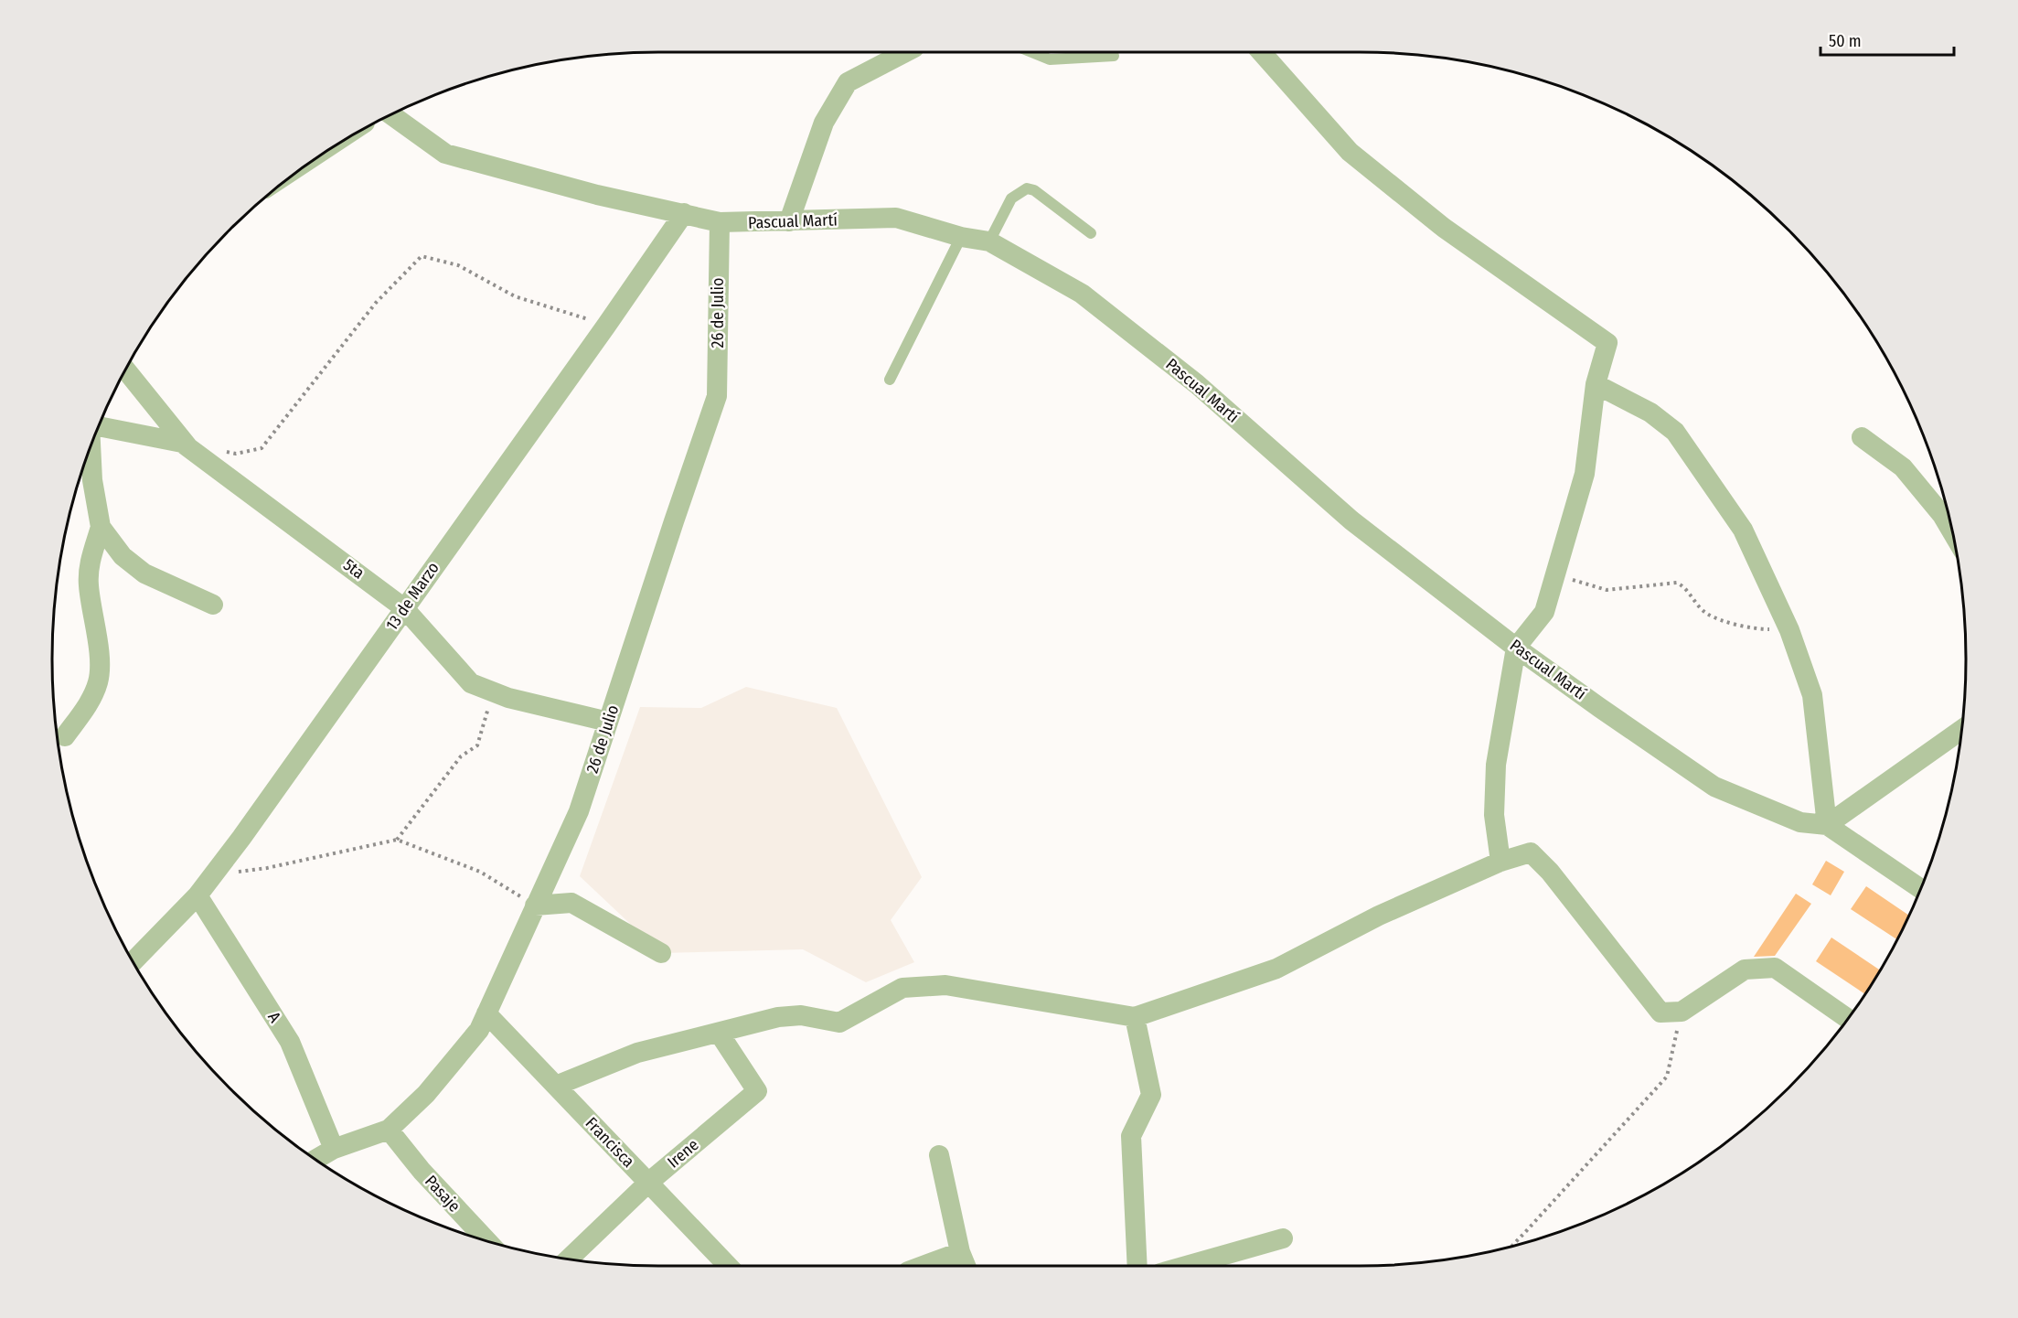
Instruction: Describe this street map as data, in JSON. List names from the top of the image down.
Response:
{
  "streets": {
    "street": [
      "Pascual Martí",
      "26 de Julio",
      "5ta",
      "13 de Marzo",
      "A",
      "Francisca",
      "Irene",
      "Pasaje"
    ]
  },
  "crossings": [
    ["Pascual Martí", "26 de Julio"],
    ["Pascual Martí", "13 de Marzo"],
    ["26 de Julio", "5ta"],
    ["26 de Julio", "A"],
    ["26 de Julio", "Francisca"],
    ["26 de Julio", "Pasaje"],
    ["5ta", "13 de Marzo"],
    ["13 de Marzo", "A"],
    ["Francisca", "Irene"]
  ],
  "scale_bar": "50 m"
}
